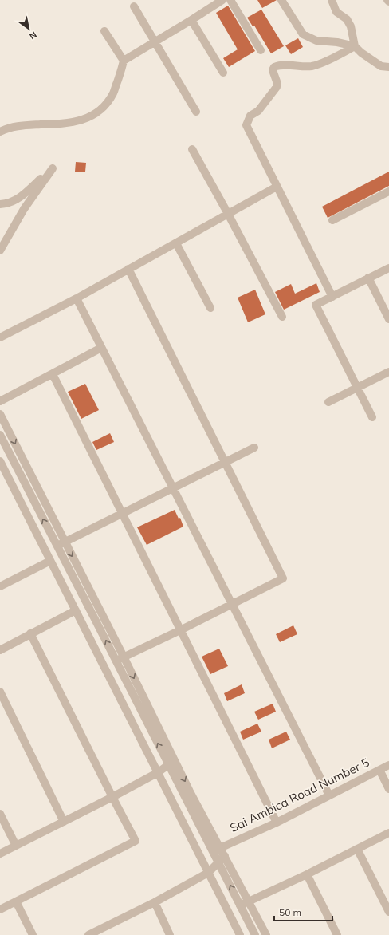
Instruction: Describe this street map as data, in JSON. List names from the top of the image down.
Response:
{
  "streets": {
    "street": ["Sai Ambica Road Number 5"]
  },
  "scale_bar": "50 m",
  "north": "bottom right"
}
